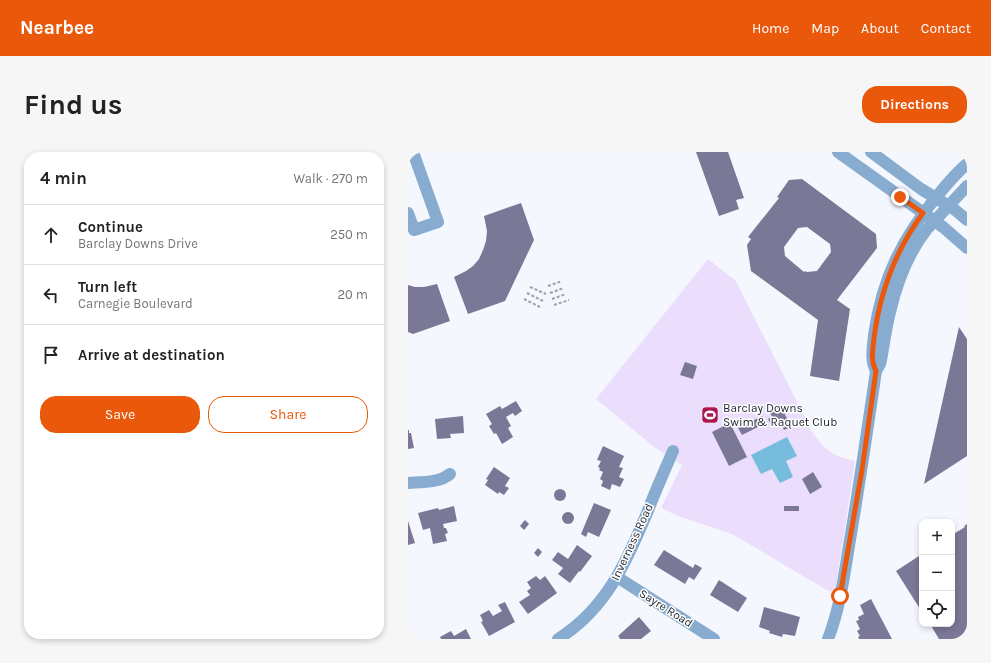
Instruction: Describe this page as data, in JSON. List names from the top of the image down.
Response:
{
  "streets": {
    "street": ["Inverness Road", "Sayre Road"]
  },
  "crossings": [
    ["Inverness Road", "Sayre Road"]
  ],
  "places": {
    "sports": ["Barclay Downs Swim & Raquet Club"]
  },
  "page": {
    "header": "Nearbee",
    "nav": [
      "Home",
      "Map",
      "About",
      "Contact"
    ],
    "buttons": [
      "Directions",
      ["Save", "Share"]
    ],
    "title": "Find us",
    "heading": ["4 min", "Walk · 270 m"],
    "list": [
      ["Continue", "Barclay Downs Drive", "250 m"],
      ["Turn left", "Carnegie Boulevard", "20 m"],
      "Arrive at destination"
    ],
    "map_buttons": ["+", "−"]
  }
}
